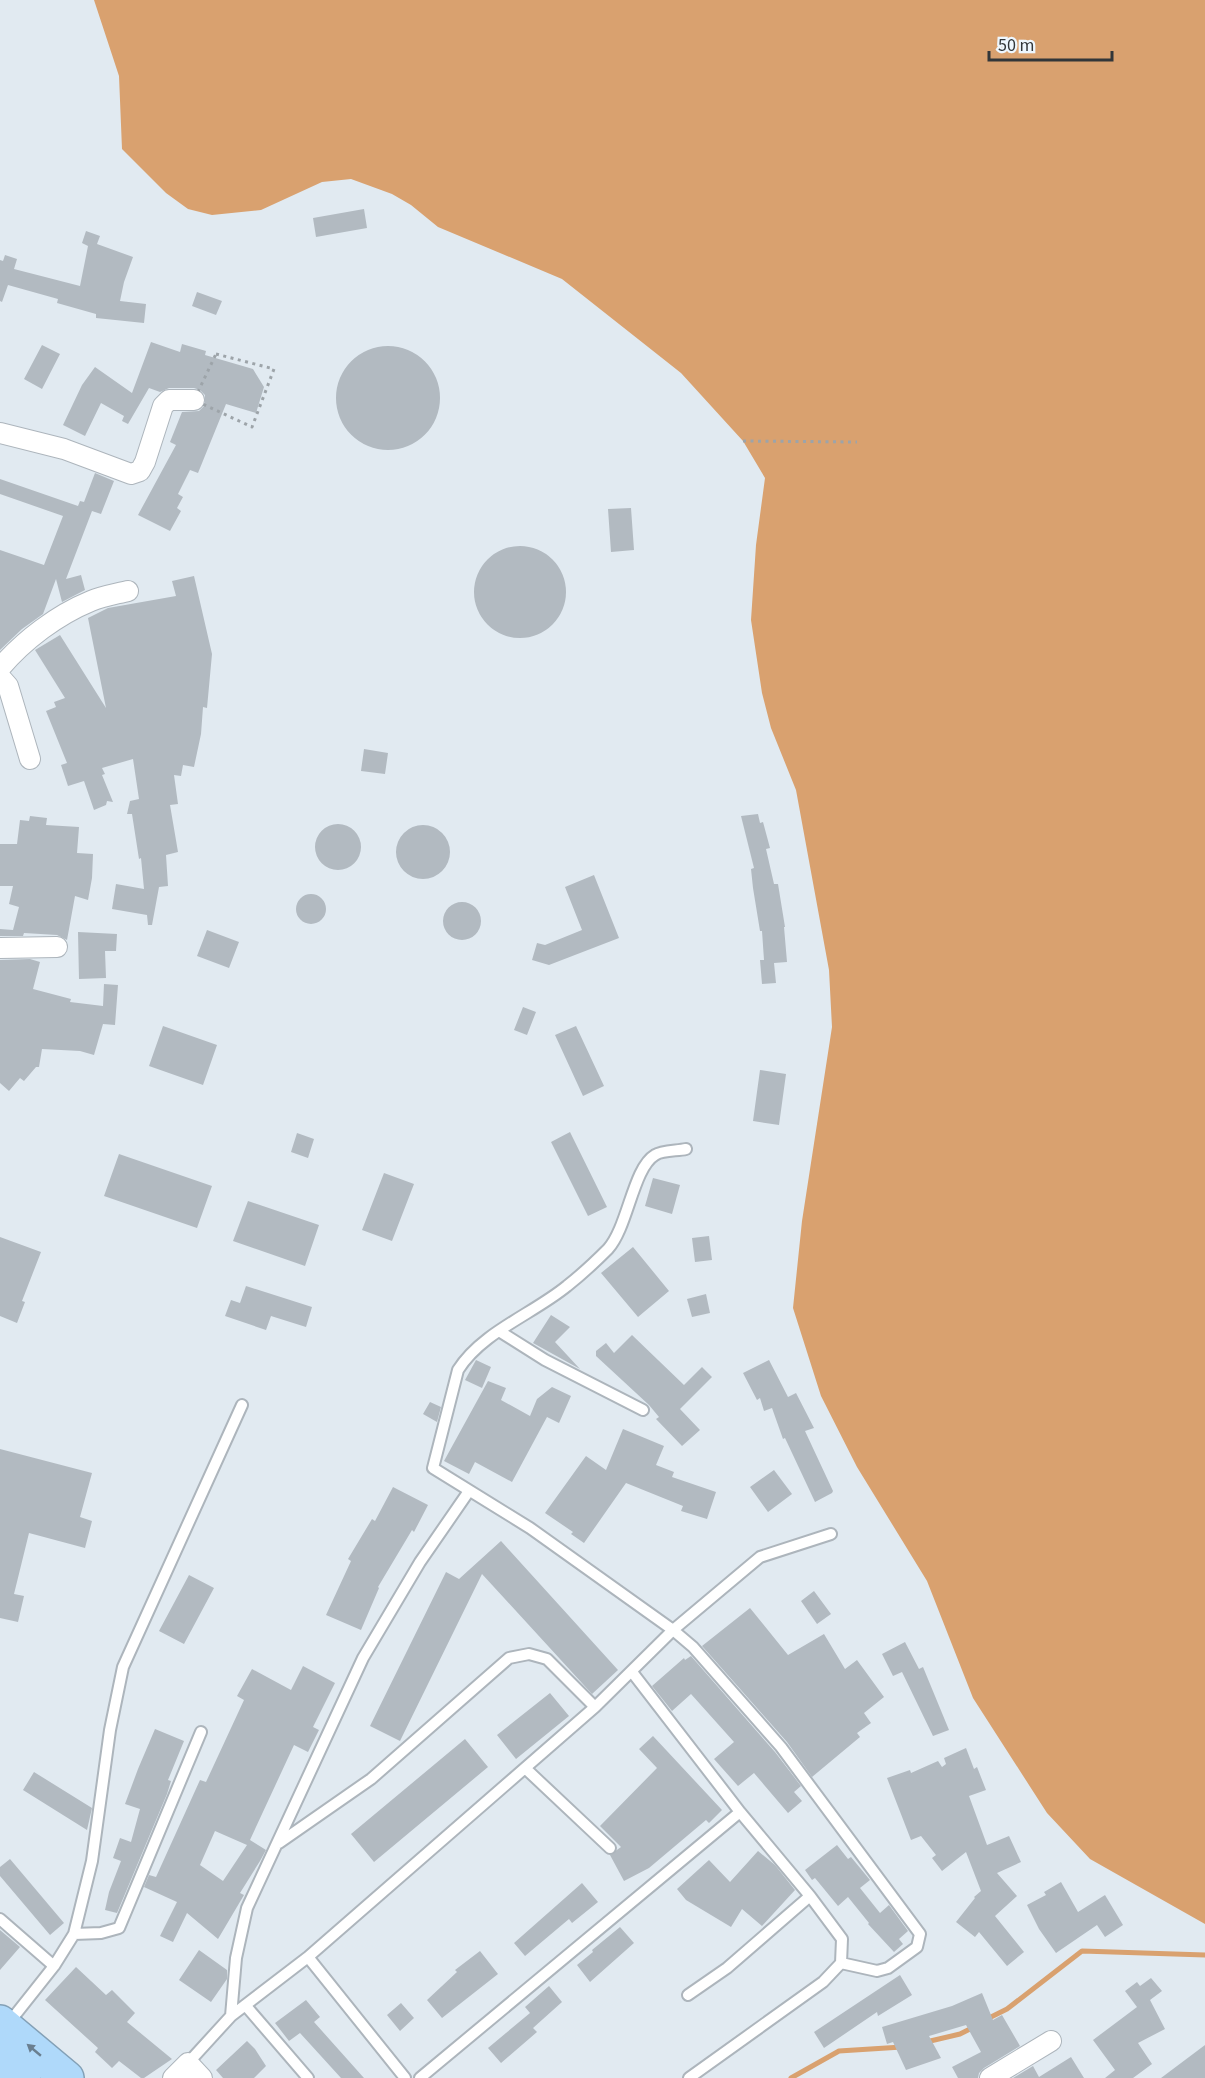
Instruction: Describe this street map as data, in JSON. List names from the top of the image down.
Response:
{
  "scale_bar": "50 m"
}
